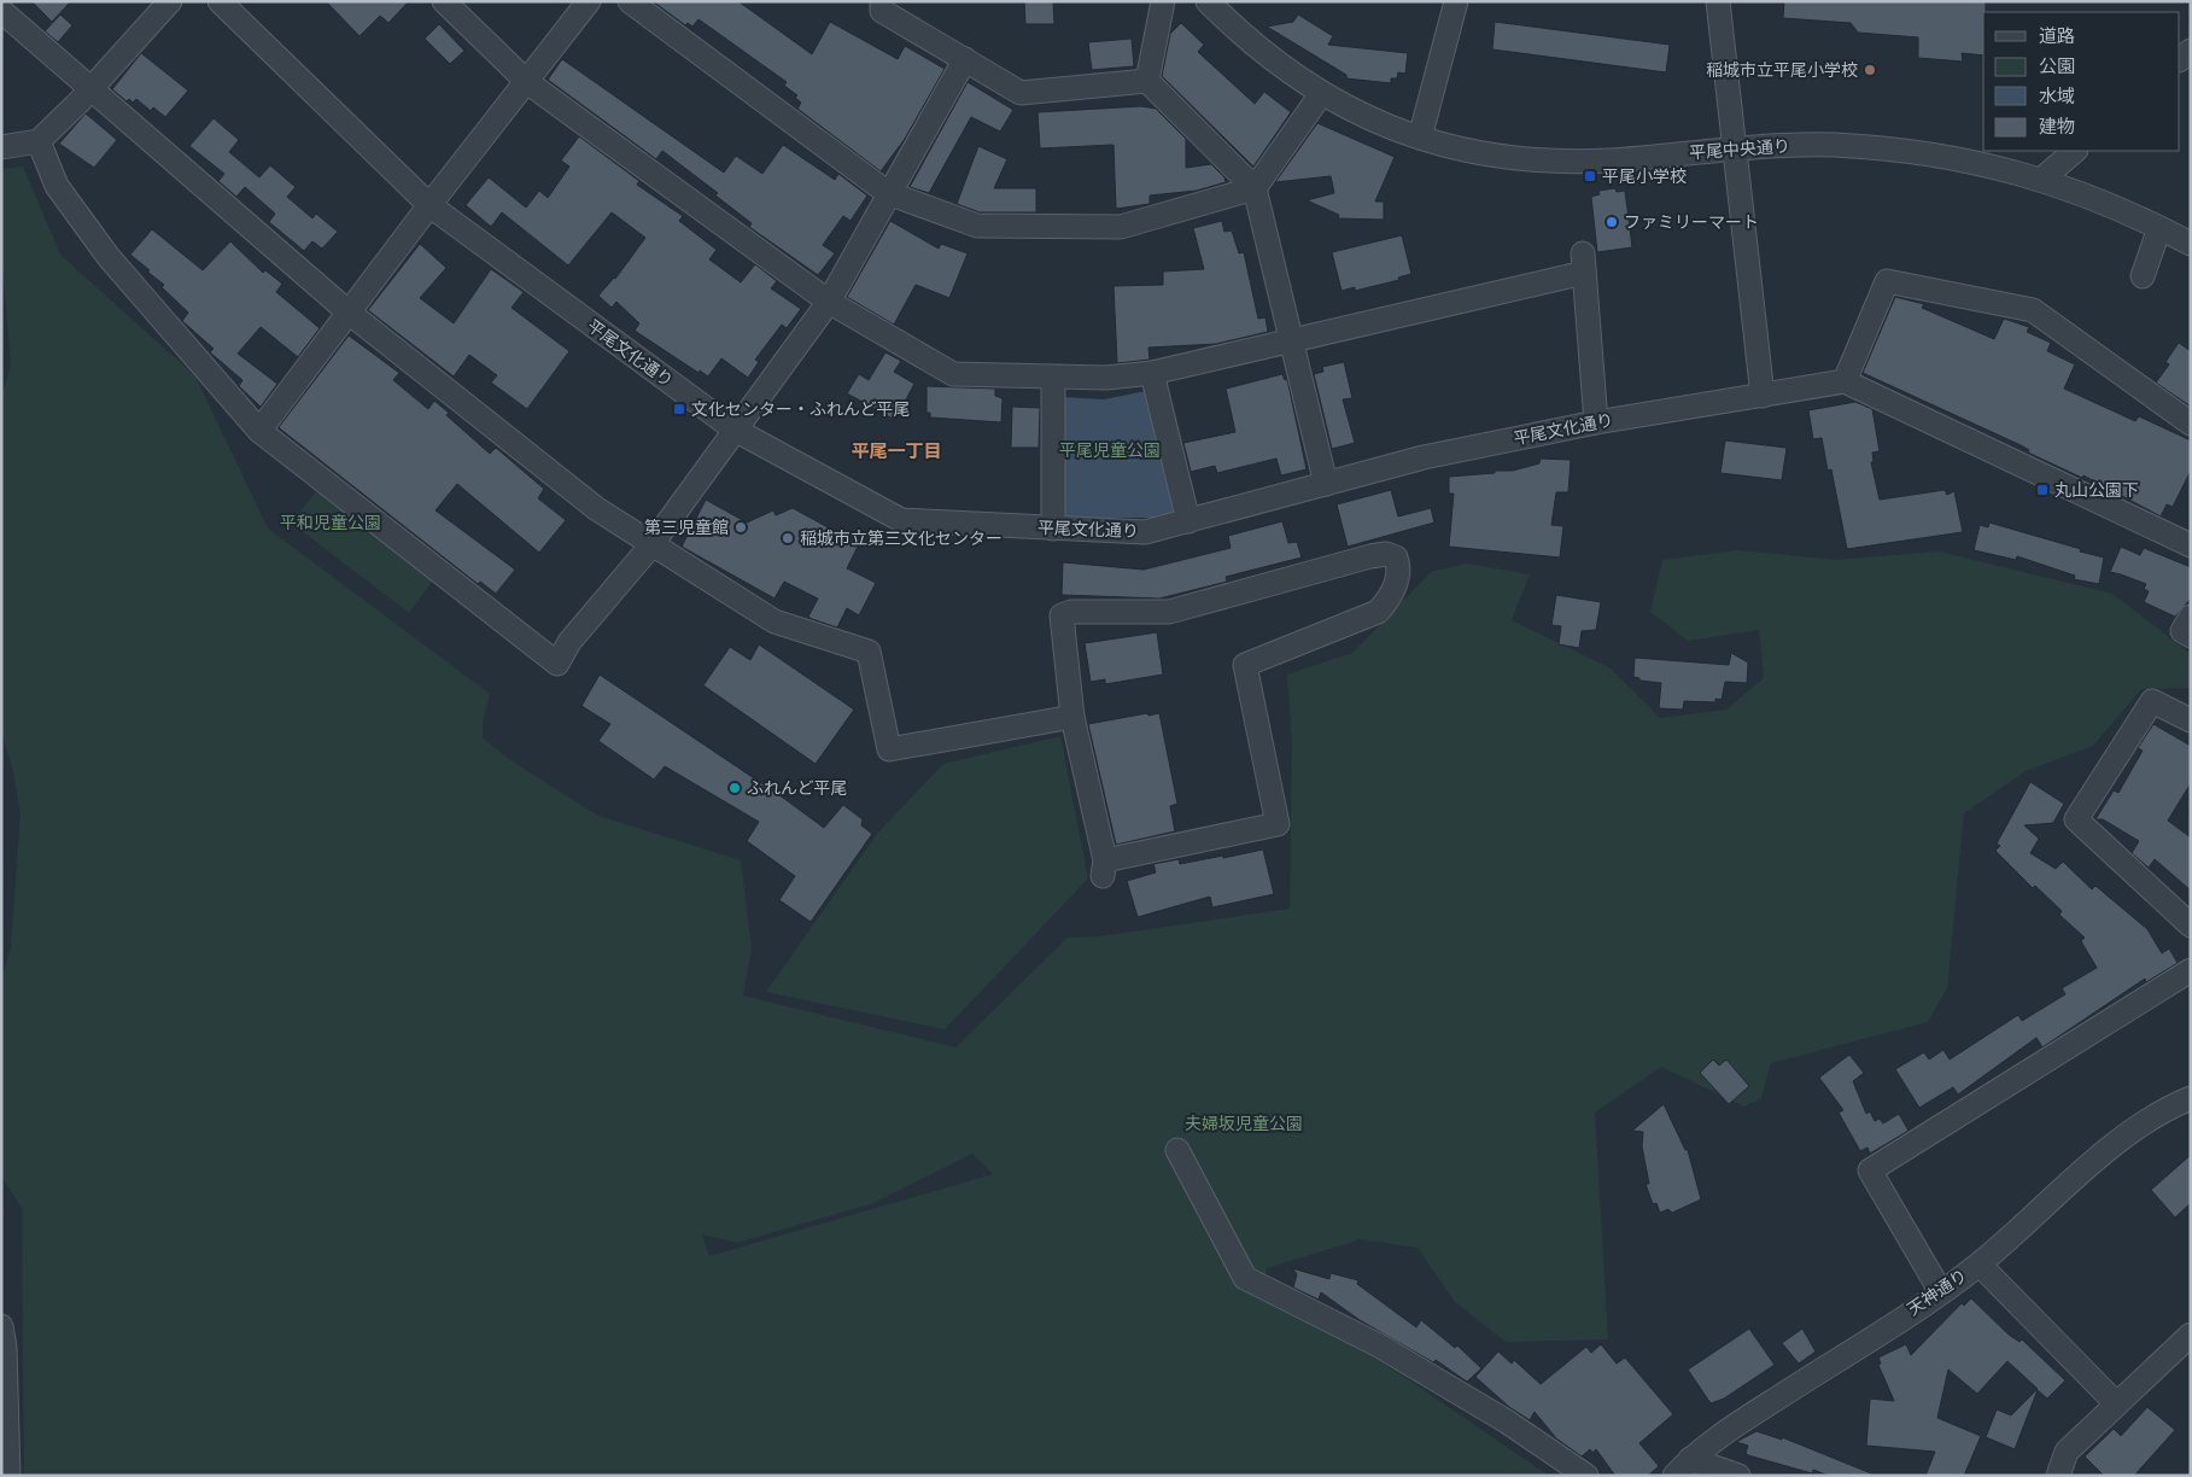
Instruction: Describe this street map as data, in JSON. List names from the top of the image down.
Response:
{
  "streets": {
    "street": ["平尾中央通り", "平尾文化通り", "天神通り"]
  },
  "districts": ["平尾一丁目"],
  "parks": ["平尾児童公園", "平和児童公園", "夫婦坂児童公園"],
  "places": {
    "other": [
      "稲城市立平尾小学校",
      "ファミリーマート",
      "第三児童館",
      "稲城市立第三文化センター",
      "ふれんど平尾"
    ],
    "transit": ["平尾小学校", "文化センター・ふれんど平尾", "丸山公園下"]
  },
  "legend": [
    "道路",
    "公園",
    "水域",
    "建物"
  ]
}
